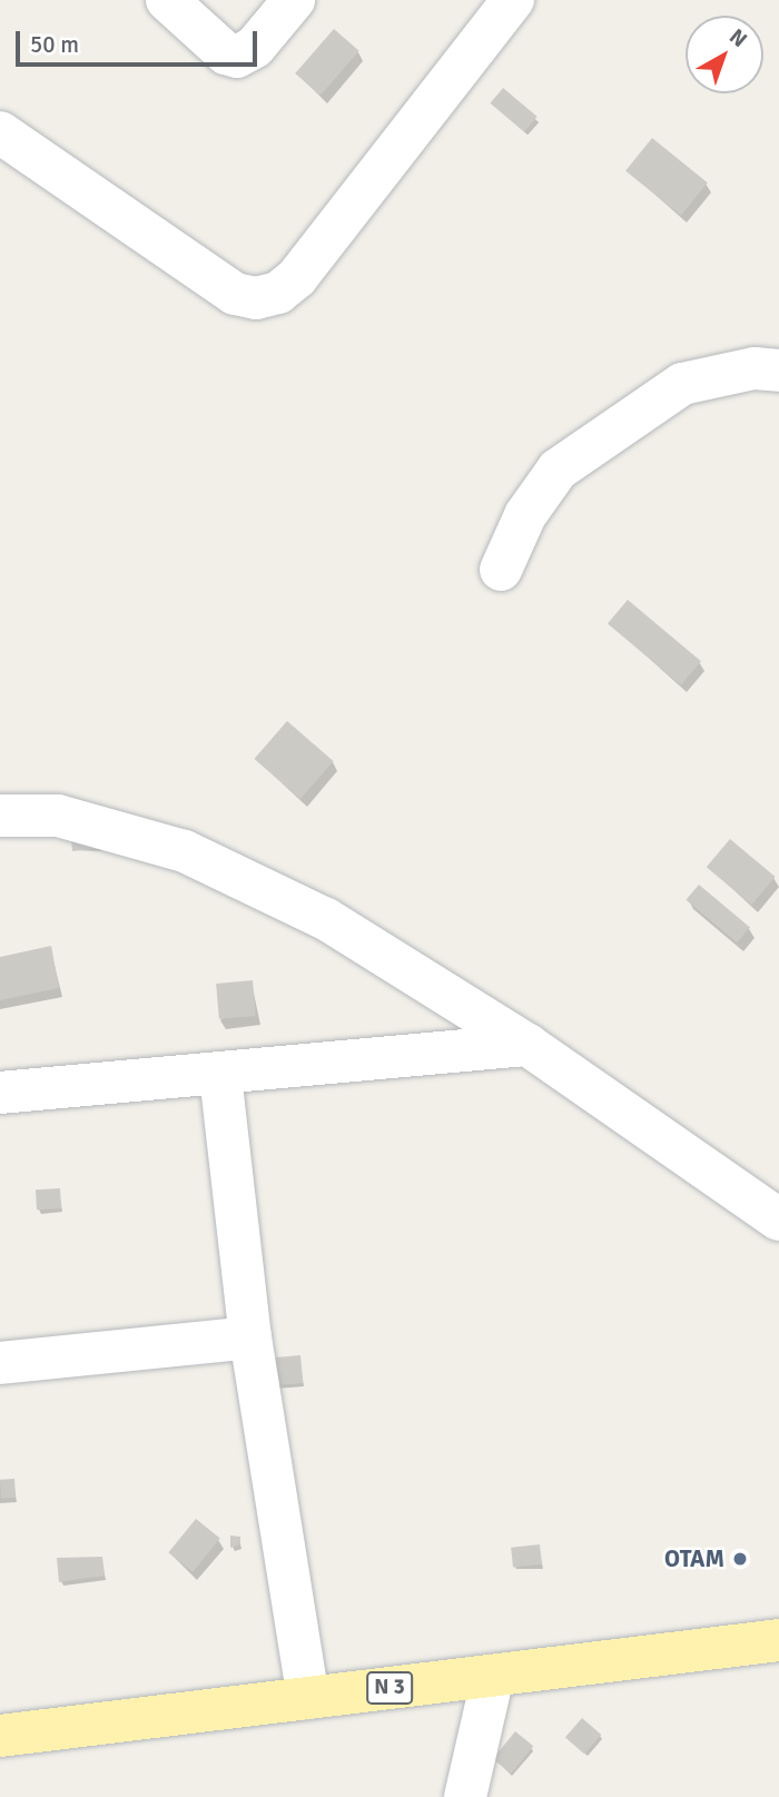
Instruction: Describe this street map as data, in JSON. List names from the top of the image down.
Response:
{
  "streets": {
    "main road": ["N 3"]
  },
  "places": ["OTAM"],
  "scale_bar": "50 m",
  "north": "top right"
}
